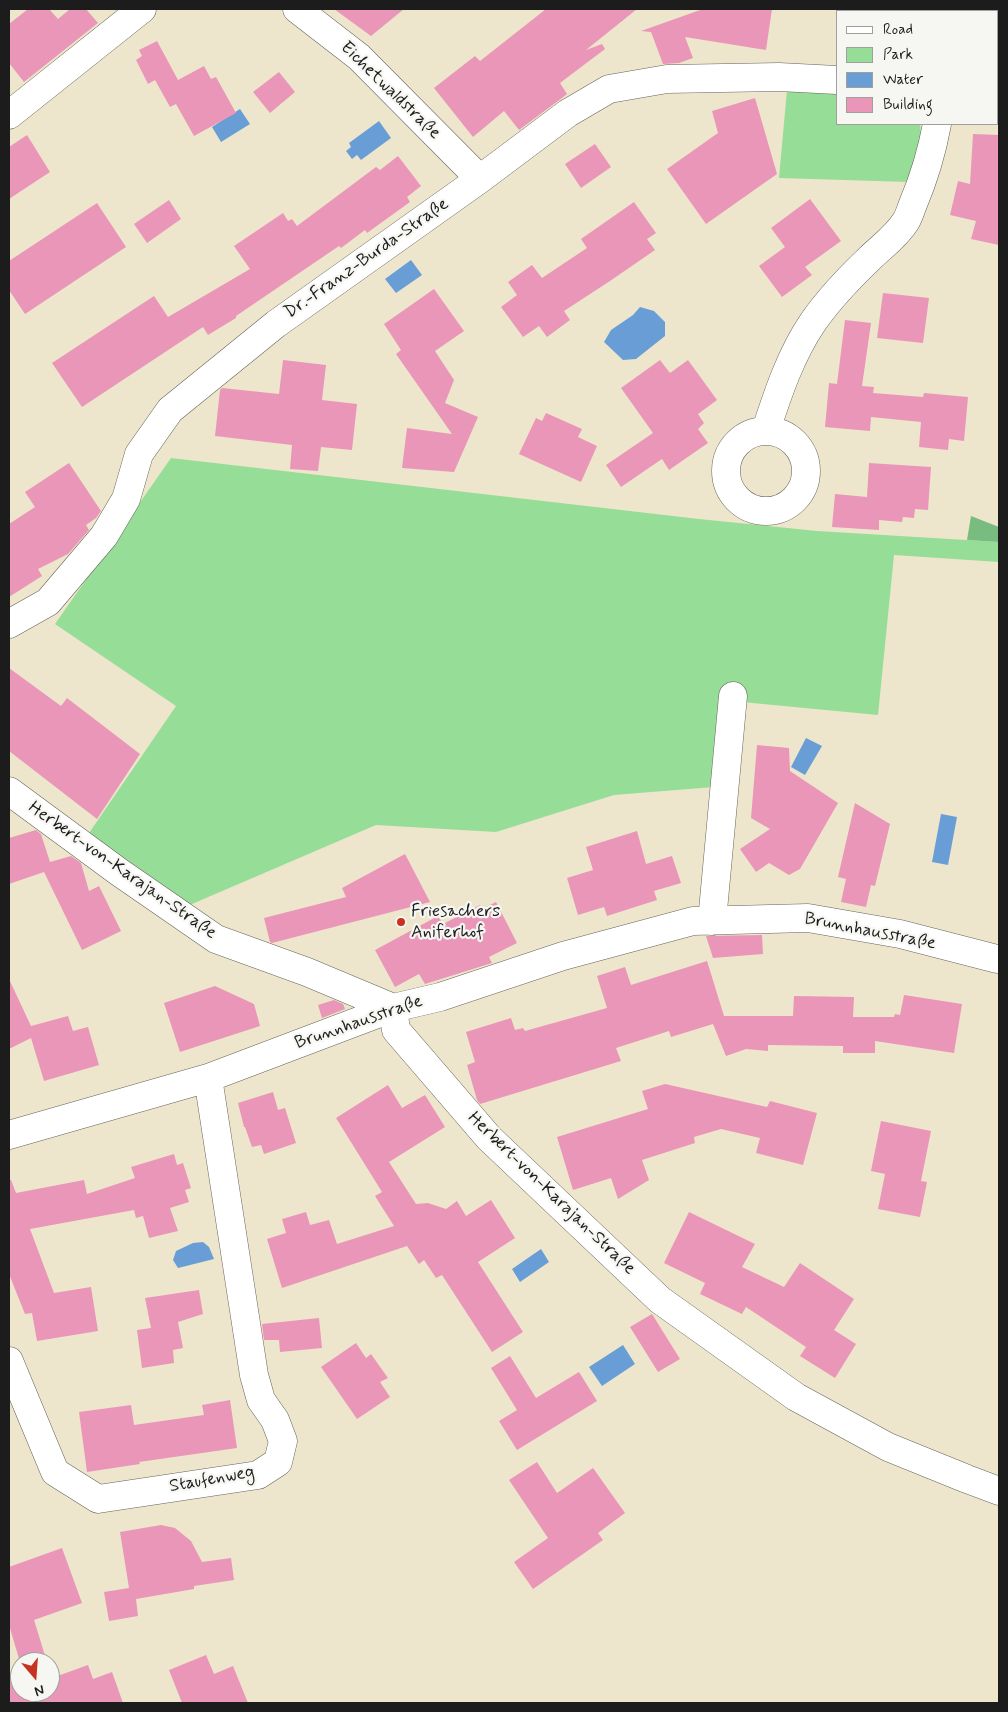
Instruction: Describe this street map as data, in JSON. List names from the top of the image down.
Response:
{
  "streets": {
    "street": [
      "Eichetwaldstraße",
      "Dr.-Franz-Burda-Straße",
      "Herbert-von-Karajan-Straße",
      "Brunnhausstraße",
      "Staufenweg"
    ]
  },
  "crossings": [
    ["Eichetwaldstraße", "Dr.-Franz-Burda-Straße"],
    ["Herbert-von-Karajan-Straße", "Brunnhausstraße"],
    ["Brunnhausstraße", "Staufenweg"]
  ],
  "places": ["Friesachers Aniferhof"],
  "legend": [
    "Road",
    "Park",
    "Water",
    "Building"
  ],
  "north": "bottom"
}
